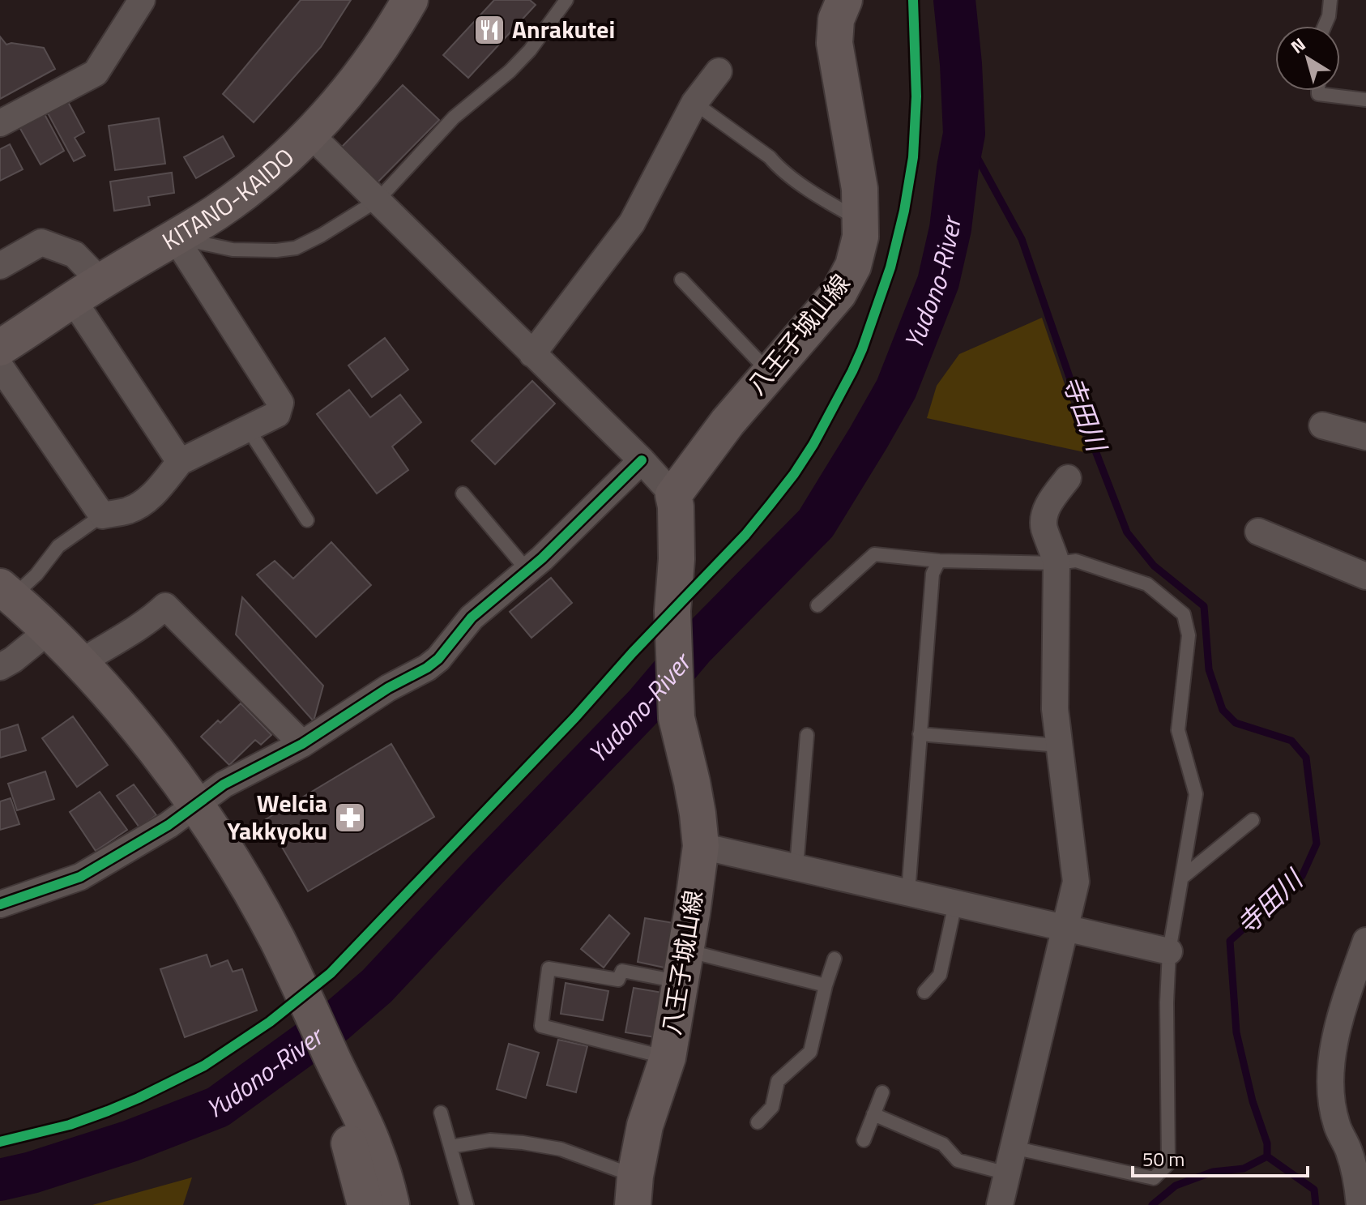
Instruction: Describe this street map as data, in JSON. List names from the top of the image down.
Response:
{
  "streets": {
    "main road": ["KITANO-KAIDO", "八王子城山線"]
  },
  "water": ["Yudono-River", "寺田川"],
  "places": {
    "restaurant": ["Anrakutei"],
    "pharmacy": ["Welcia Yakkyoku"]
  },
  "scale_bar": "50 m",
  "north": "top left"
}
